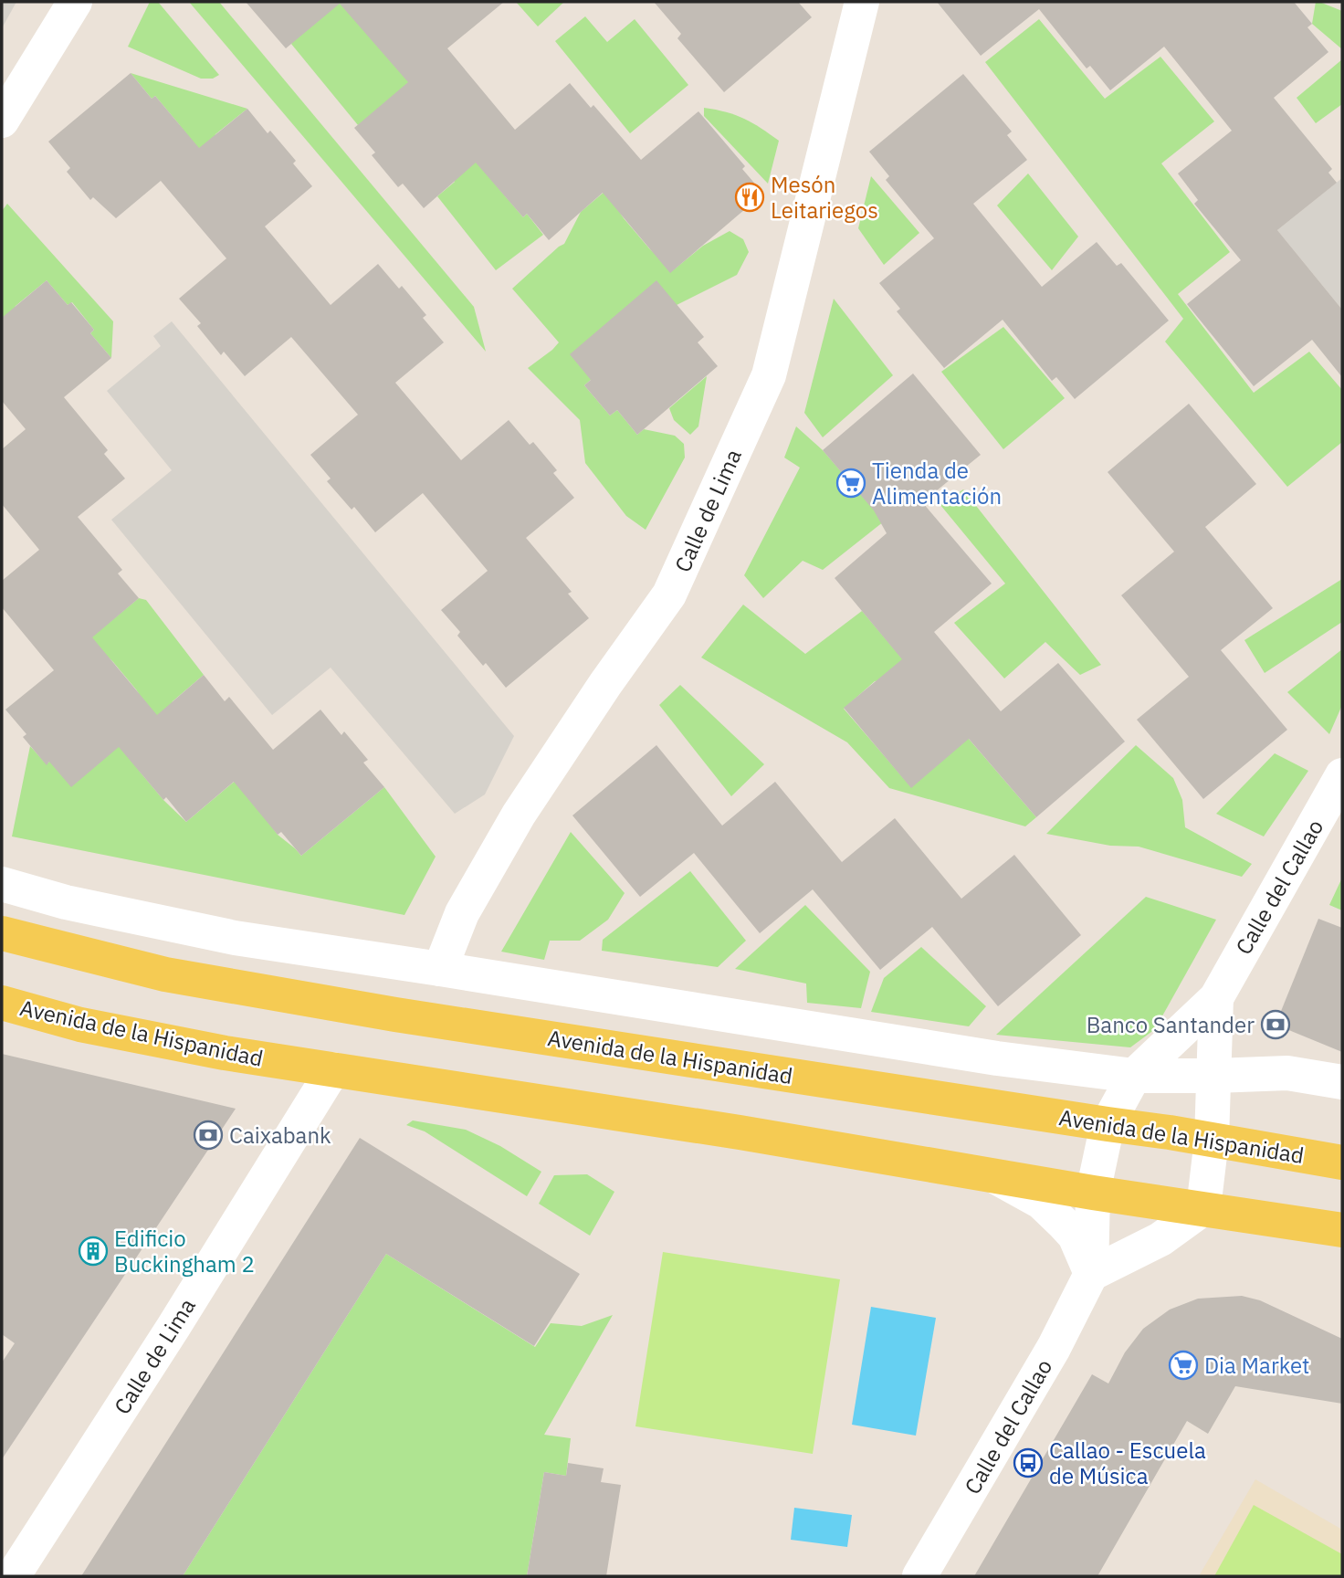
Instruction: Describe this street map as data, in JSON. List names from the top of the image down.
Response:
{
  "streets": {
    "main road": ["Avenida de la Hispanidad"],
    "street": ["Calle de Lima", "Calle del Callao"]
  },
  "crossings": [
    ["Calle de Lima", "Avenida de la Hispanidad"],
    ["Calle del Callao", "Avenida de la Hispanidad"]
  ],
  "places": {
    "restaurant": ["Mesón Leitariegos"],
    "supermarket": ["Tienda de Alimentación", "Dia Market"],
    "bank": ["Banco Santander", "Caixabank"],
    "building": ["Edificio Buckingham 2"],
    "bus stop": ["Callao - Escuela de Música"]
  }
}
